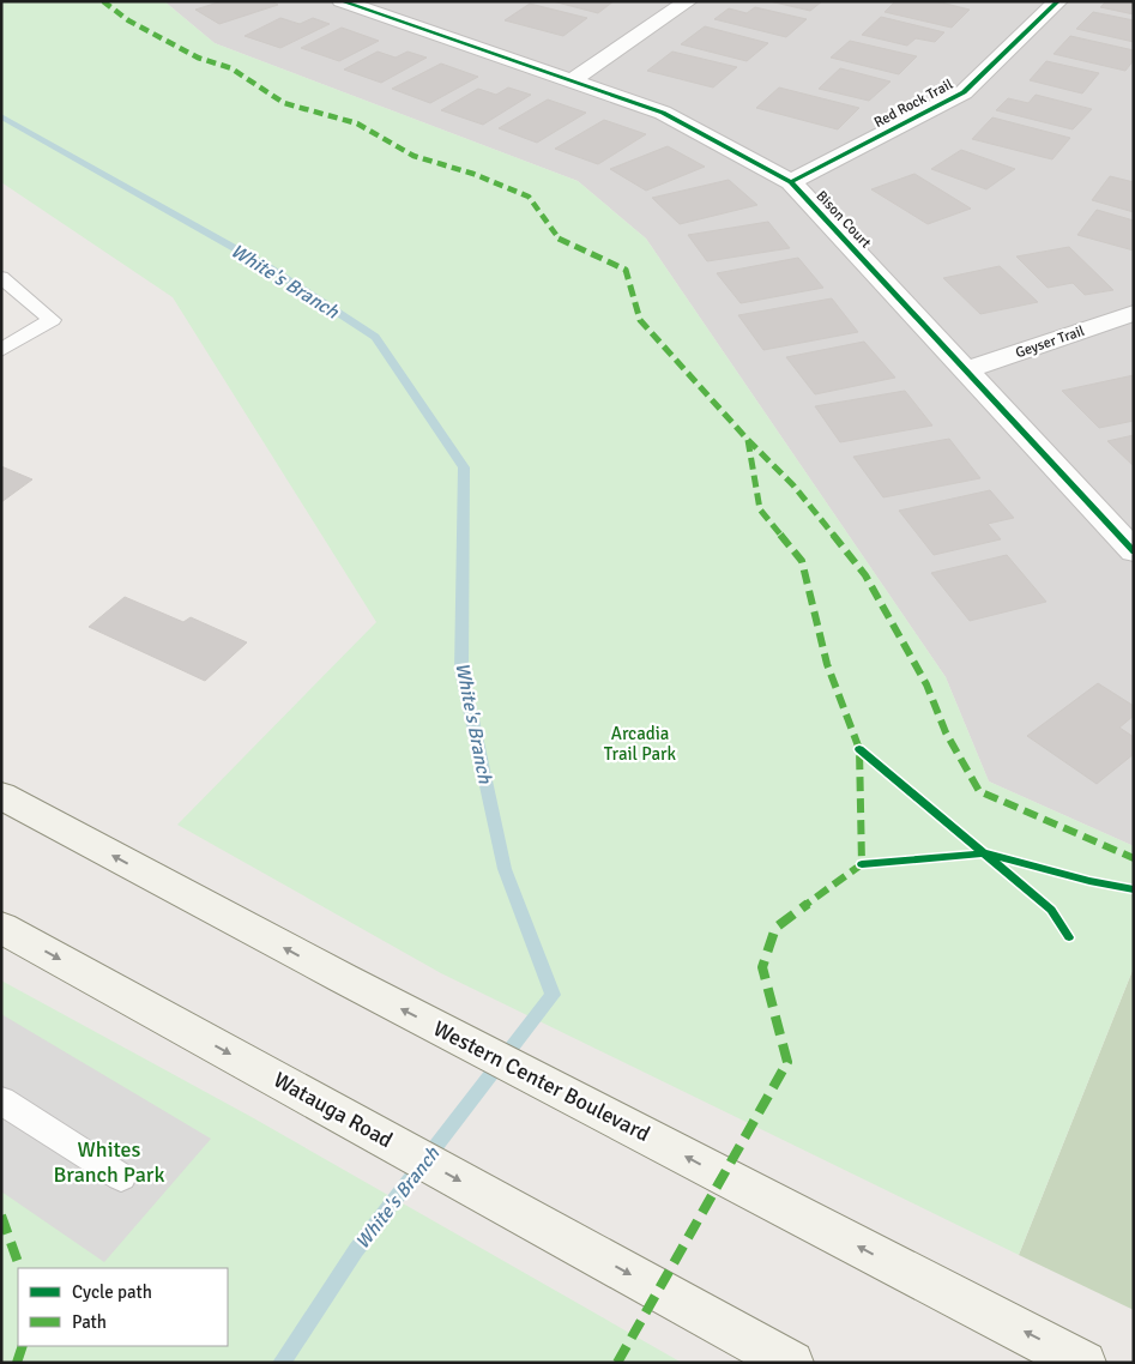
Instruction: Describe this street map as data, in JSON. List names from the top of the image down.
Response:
{
  "streets": {
    "main road": ["Western Center Boulevard", "Watauga Road"],
    "street": ["Red Rock Trail", "Bison Court", "Geyser Trail"]
  },
  "crossings": [
    ["Red Rock Trail", "Bison Court"],
    ["Bison Court", "Geyser Trail"]
  ],
  "one_way": ["Western Center Boulevard", "Watauga Road"],
  "water": ["White's Branch"],
  "parks": ["Arcadia Trail Park", "Whites Branch Park"],
  "legend": ["Cycle path", "Path"]
}
